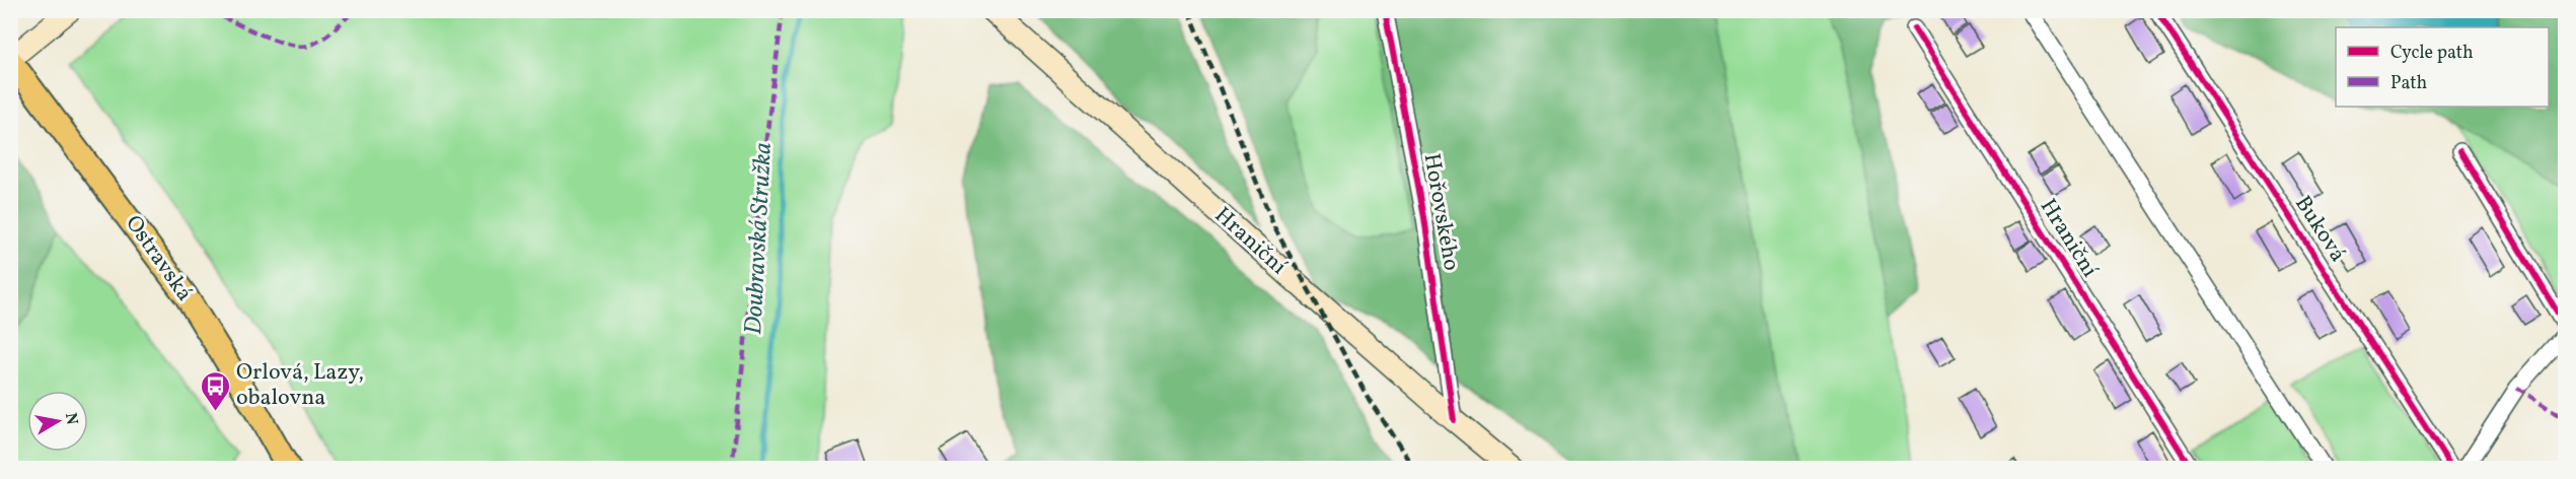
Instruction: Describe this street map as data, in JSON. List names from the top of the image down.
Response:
{
  "streets": {
    "main road": ["Hraniční", "Ostravská"],
    "street": ["Hořovského", "Buková"]
  },
  "crossings": [
    ["Hořovského", "Hraniční"]
  ],
  "water": ["Doubravská Stružka"],
  "places": {
    "bus stop": ["Orlová, Lazy, obalovna"]
  },
  "legend": ["Cycle path", "Path"],
  "north": "right"
}
